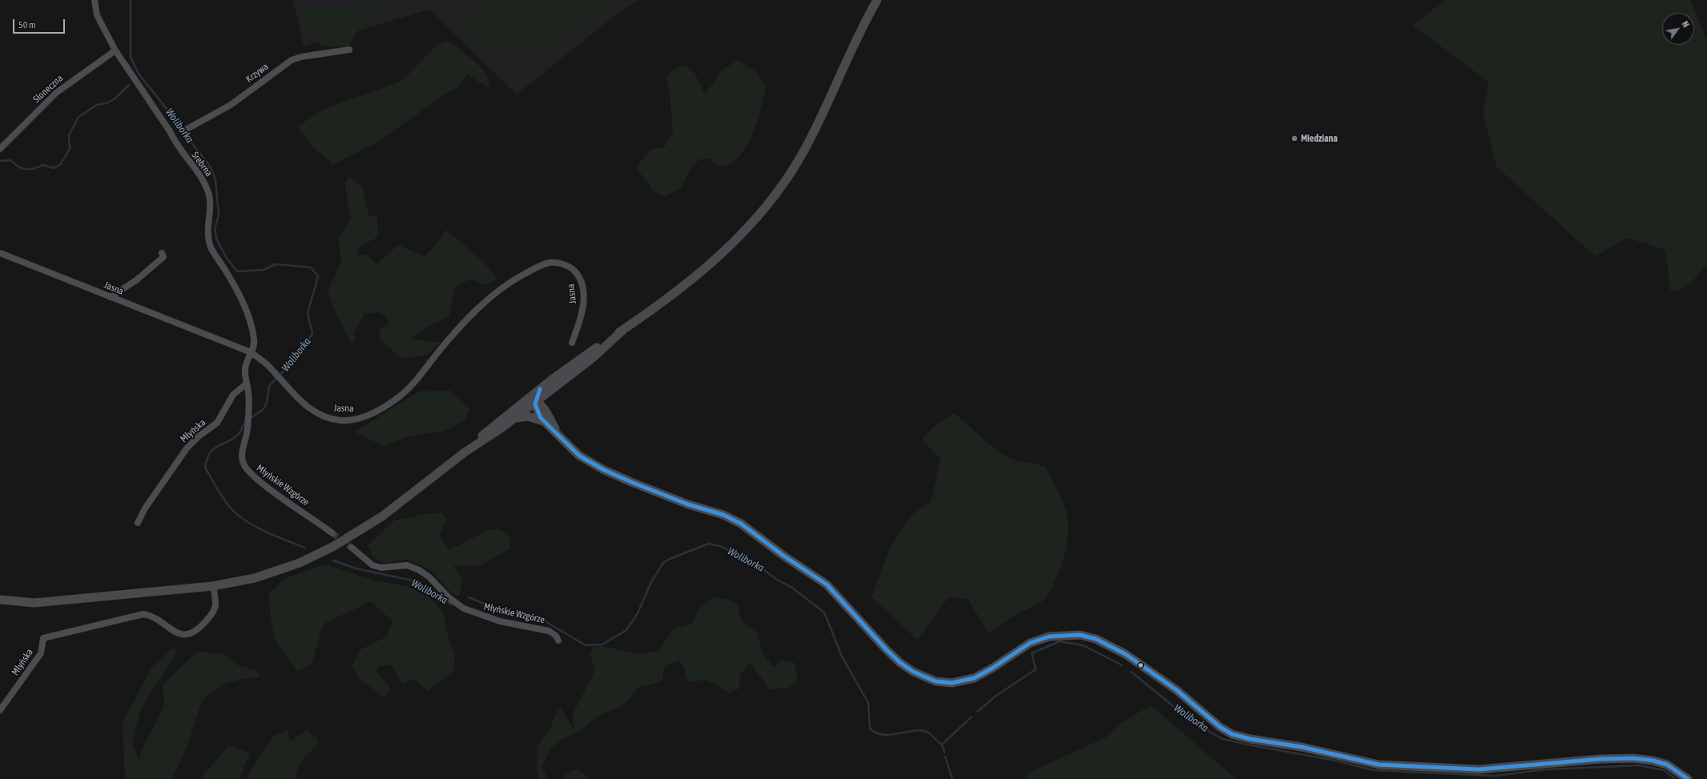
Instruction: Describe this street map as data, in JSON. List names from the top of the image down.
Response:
{
  "streets": {
    "street": [
      "Krzywa",
      "Słoneczna",
      "Srebrna",
      "Jasna",
      "Młyńska",
      "Młyńskie Wzgórze"
    ]
  },
  "crossings": [
    ["Słoneczna", "Srebrna"],
    ["Srebrna", "Jasna"],
    ["Młyńska", "Młyńskie Wzgórze"]
  ],
  "water": ["Woliborka"],
  "places": ["Miedziana"],
  "scale_bar": "50 m",
  "north": "top right"
}
